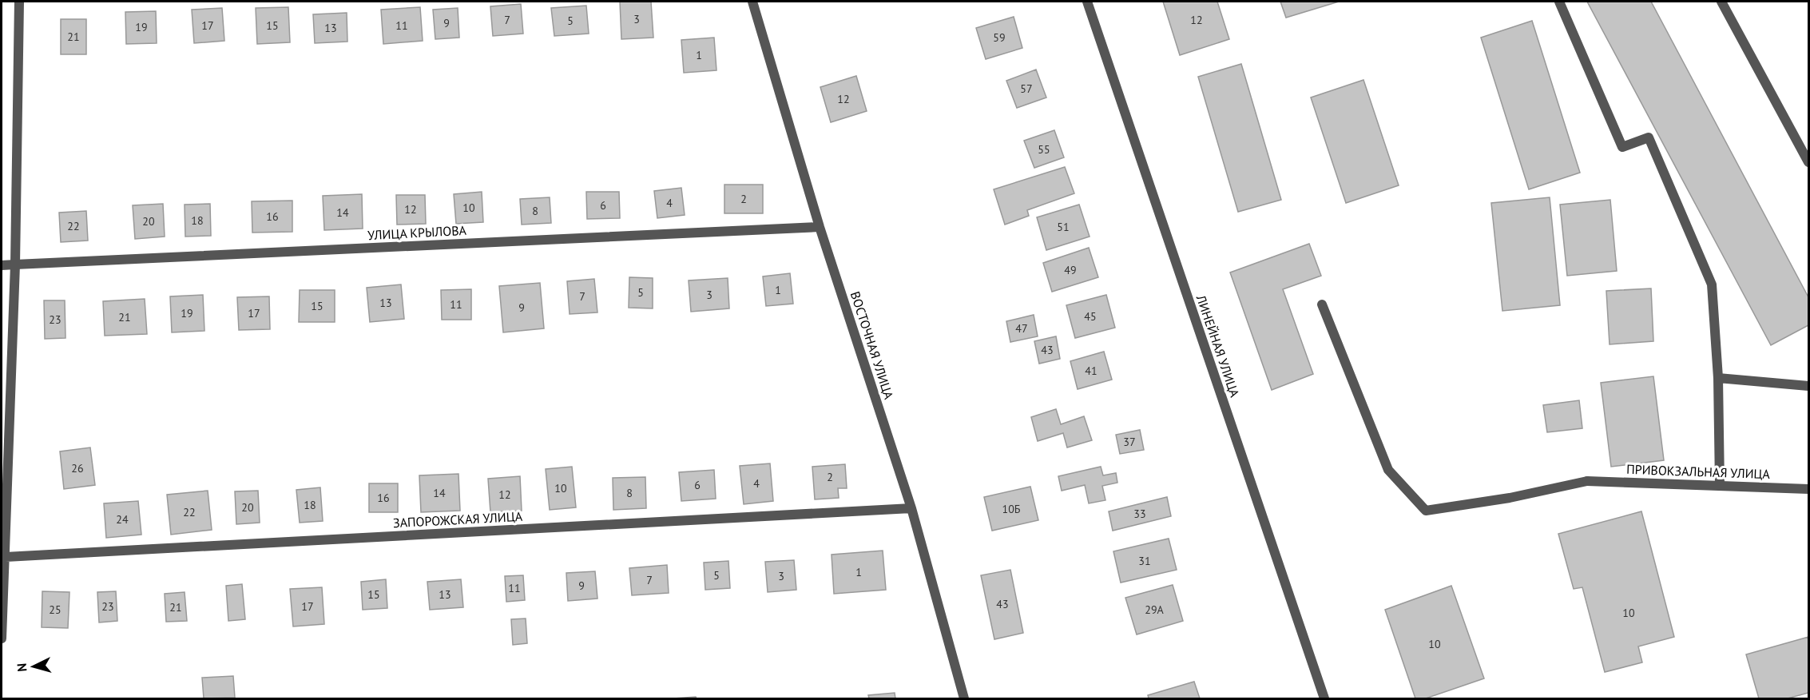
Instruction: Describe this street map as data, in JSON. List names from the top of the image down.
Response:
{
  "streets": {
    "street": [
      "УЛИЦА КРЫЛОВА",
      "ВОСТОЧНАЯ УЛИЦА",
      "ЛИНЕЙНАЯ УЛИЦА",
      "ПРИВОКЗАЛЬНАЯ УЛИЦА",
      "ЗАПОРОЖСКАЯ УЛИЦА"
    ]
  },
  "crossings": [
    ["УЛИЦА КРЫЛОВА", "ВОСТОЧНАЯ УЛИЦА"],
    ["ВОСТОЧНАЯ УЛИЦА", "ЗАПОРОЖСКАЯ УЛИЦА"]
  ],
  "house_numbers": [
    "3",
    "7",
    "12",
    "5",
    "9",
    "17",
    "15",
    "11",
    "19",
    "13",
    "21",
    "59",
    "1",
    "57",
    "12",
    "55",
    "2",
    "4",
    "6",
    "10",
    "12",
    "8",
    "14",
    "16",
    "18",
    "20",
    "22",
    "51",
    "49",
    "1",
    "5",
    "3",
    "7",
    "13",
    "11",
    "15",
    "9",
    "19",
    "17",
    "45",
    "21",
    "23",
    "47",
    "43",
    "41",
    "37",
    "26",
    "2",
    "4",
    "6",
    "10",
    "14",
    "8",
    "12",
    "16",
    "18",
    "20",
    "10Б",
    "22",
    "33",
    "24",
    "31",
    "1",
    "5",
    "3",
    "7",
    "9",
    "11",
    "15",
    "13",
    "43",
    "23",
    "17",
    "21",
    "25",
    "29А",
    "10",
    "10"
  ],
  "north": "left"
}
